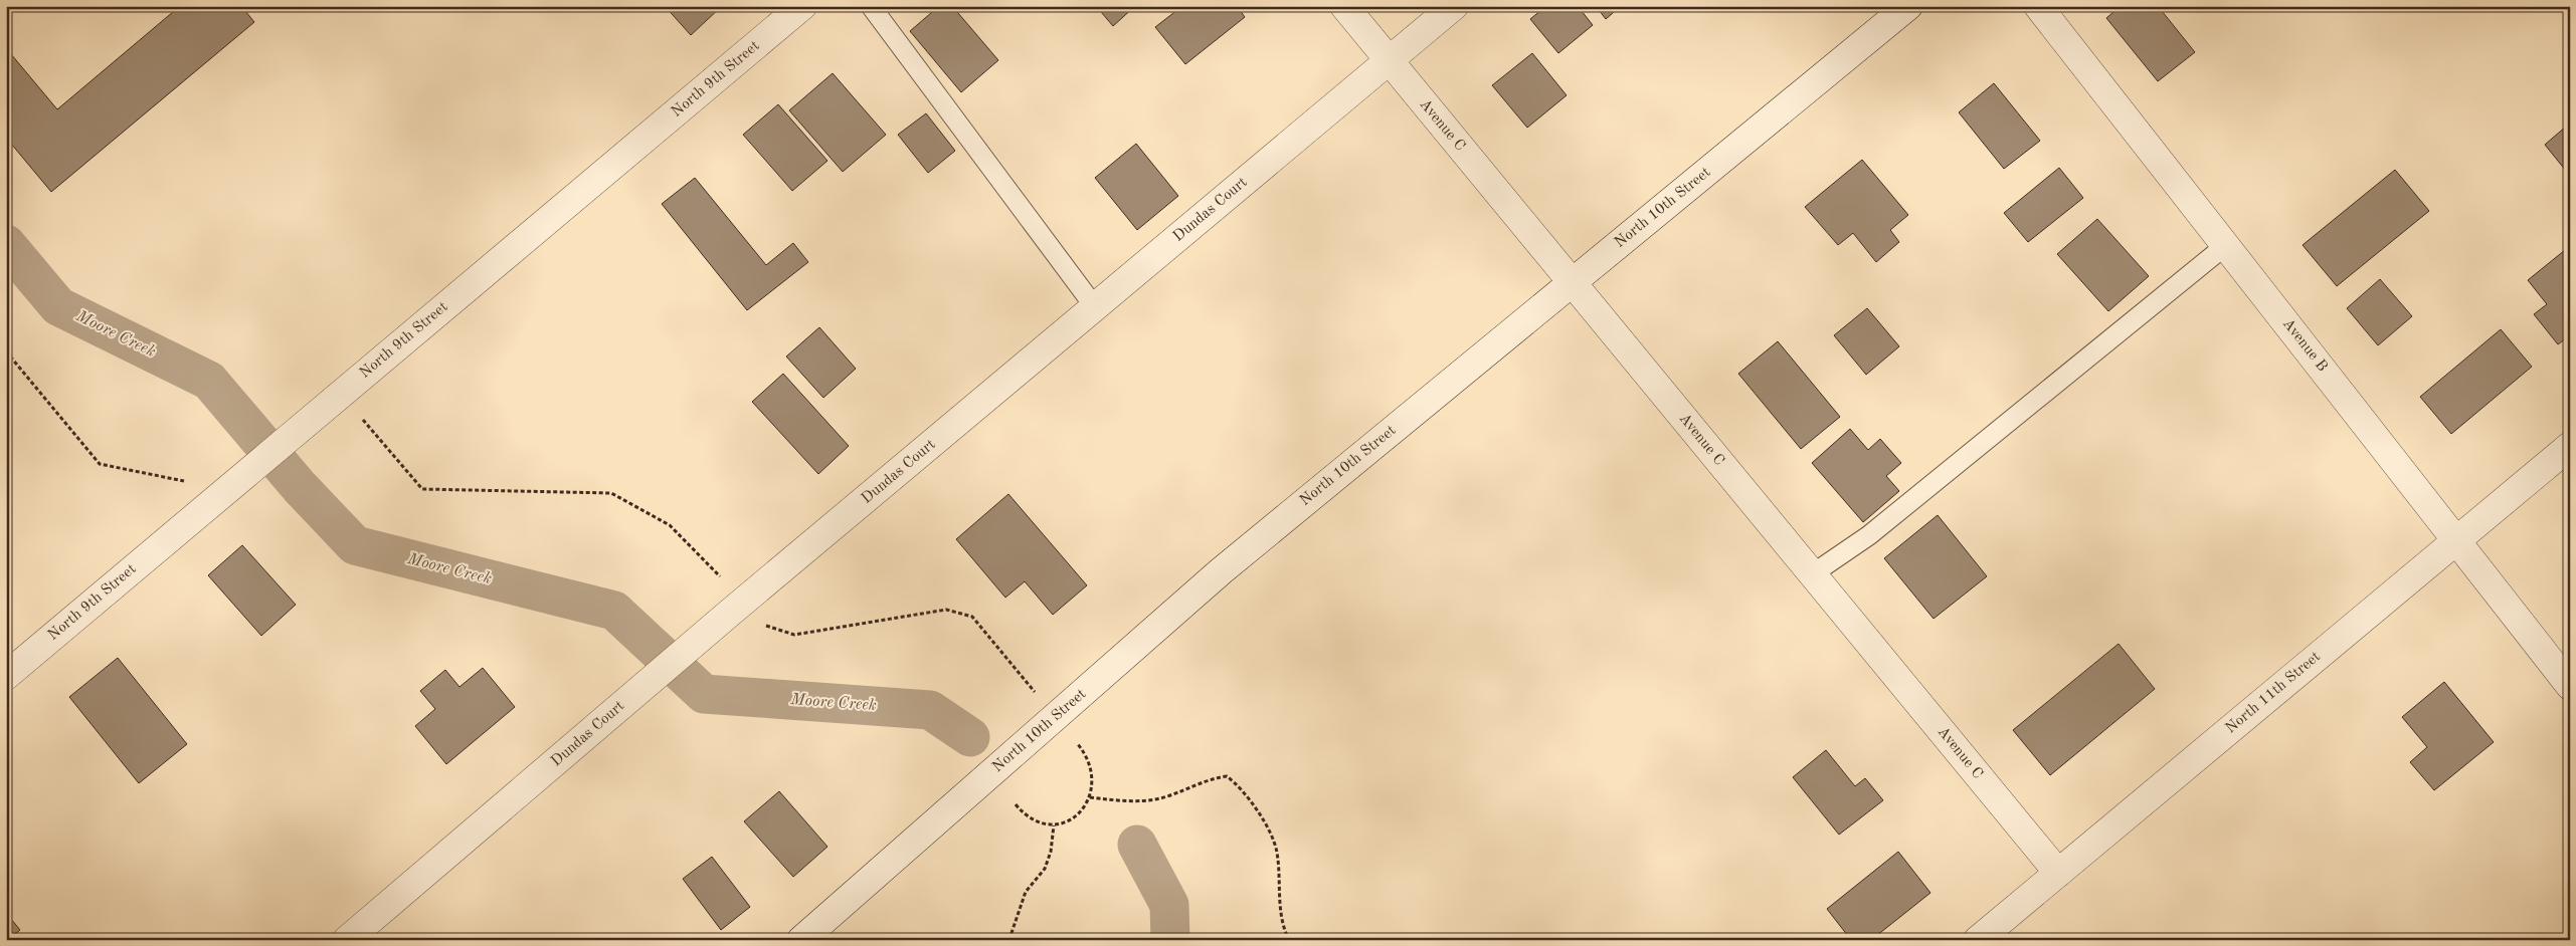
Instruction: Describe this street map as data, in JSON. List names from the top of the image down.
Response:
{
  "streets": {
    "street": [
      "North 9th Street",
      "Avenue C",
      "North 10th Street",
      "Dundas Court",
      "Avenue B",
      "North 11th Street"
    ]
  },
  "crossings": [
    ["Avenue C", "North 10th Street"],
    ["Avenue C", "Dundas Court"],
    ["Avenue C", "North 11th Street"],
    ["Avenue B", "North 11th Street"]
  ],
  "water": ["Moore Creek"]
}
